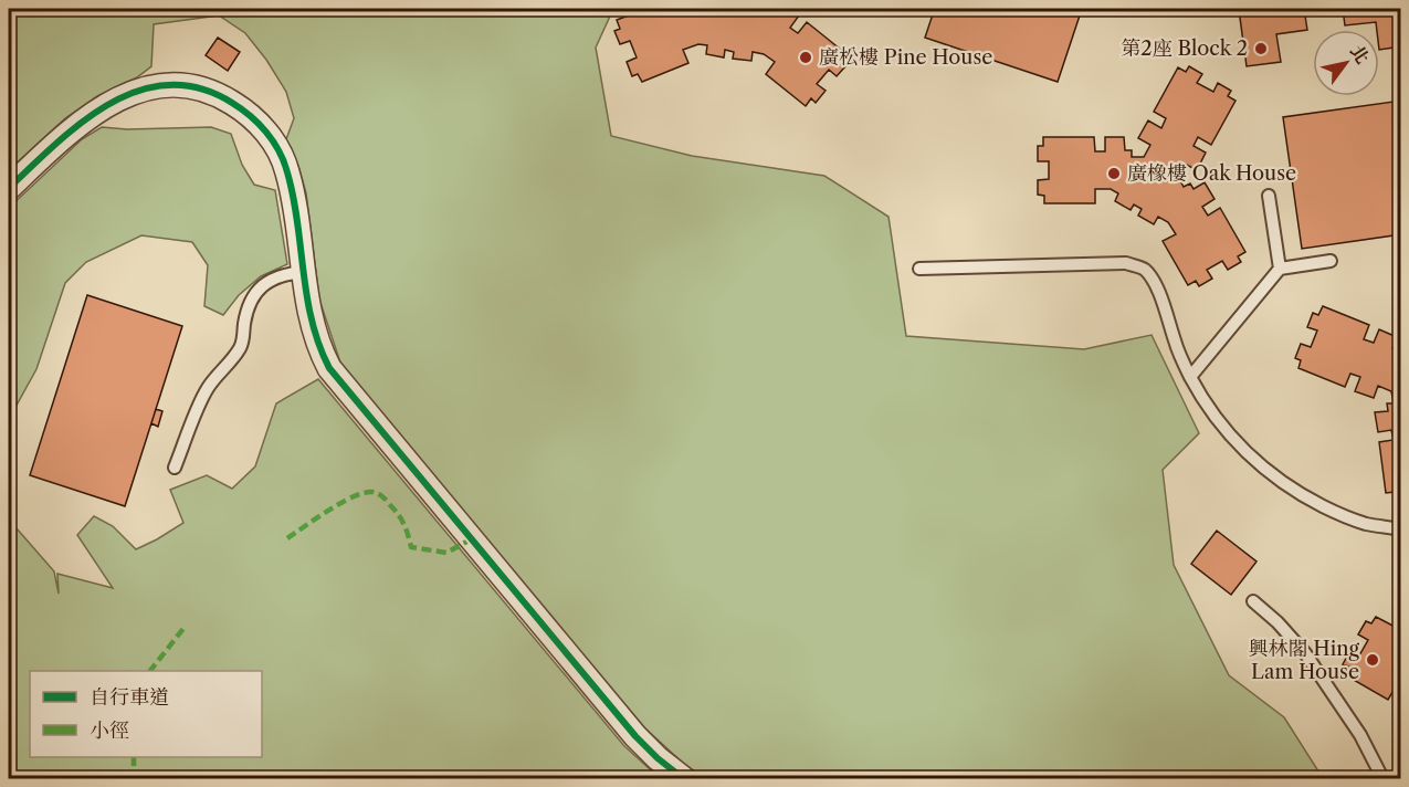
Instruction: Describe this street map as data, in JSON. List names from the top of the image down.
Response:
{
  "places": [
    "第2座 Block 2",
    "廣松樓 Pine House",
    "廣橡樓 Oak House",
    "興林閣 Hing Lam House"
  ],
  "legend": ["自行車道", "小徑"],
  "north": "top right"
}
